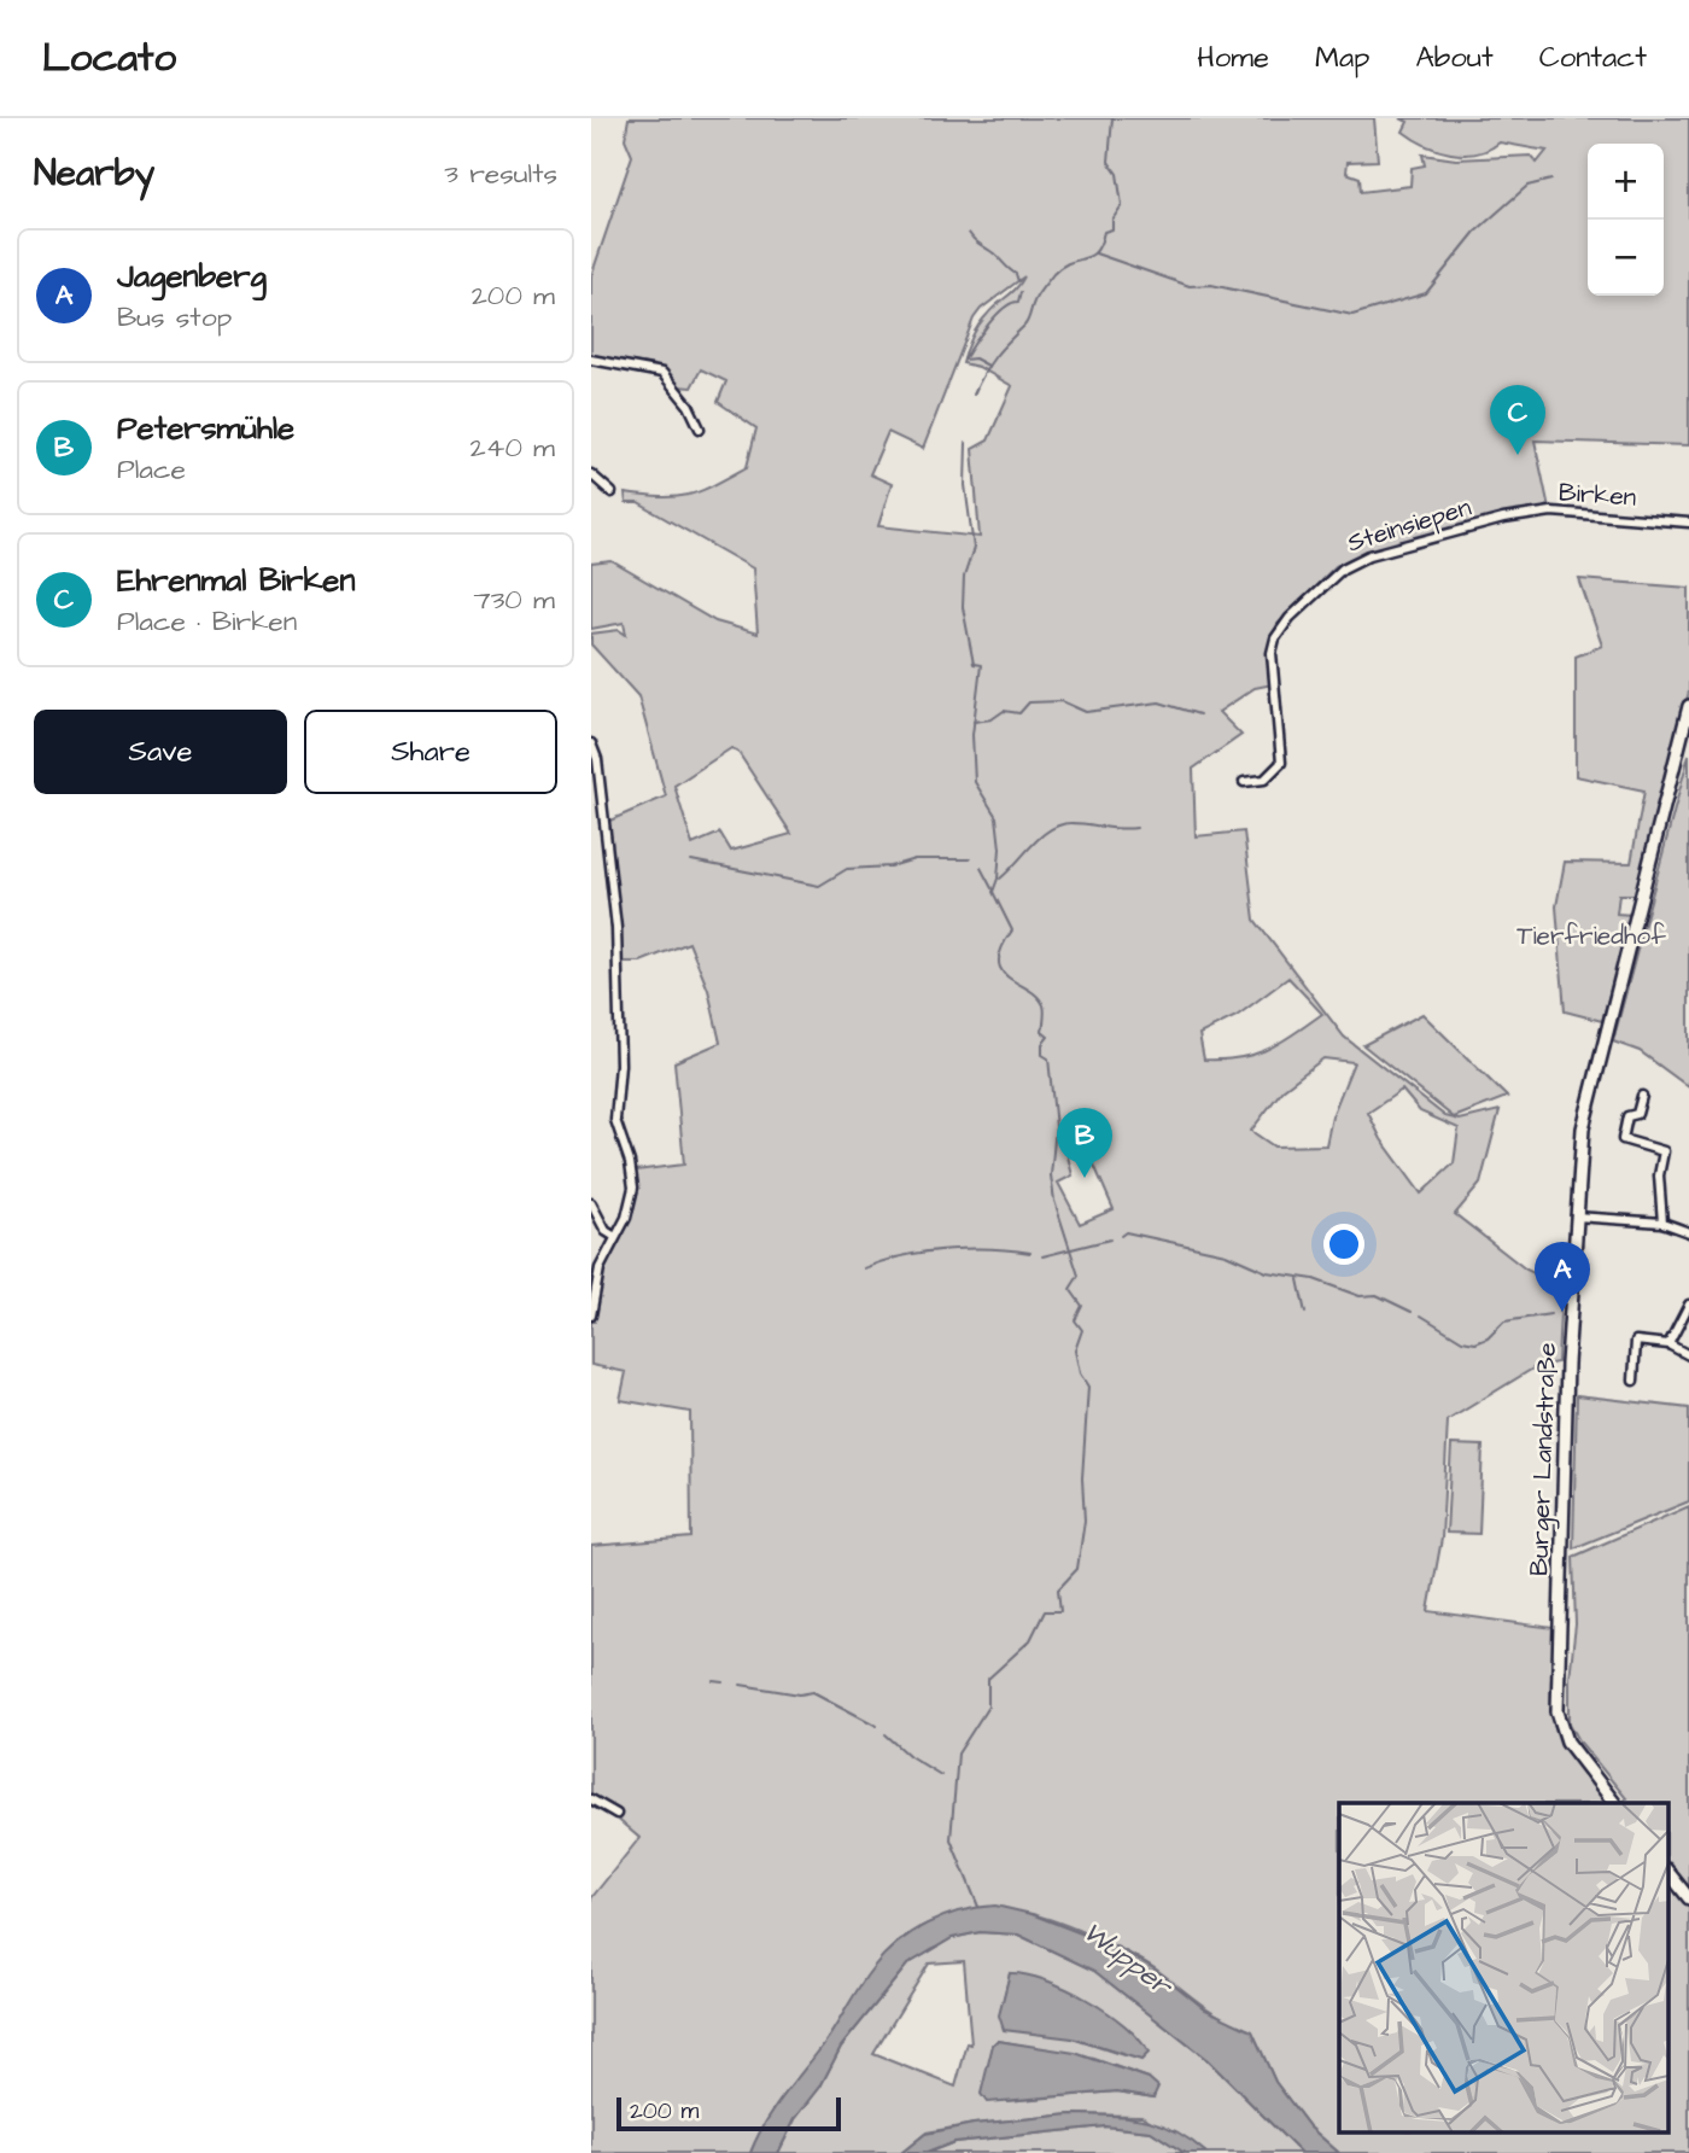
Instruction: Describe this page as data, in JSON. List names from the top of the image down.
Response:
{
  "streets": {
    "main road": ["Burger Landstraße"],
    "street": ["Birken", "Steinsiepen"]
  },
  "crossings": [
    ["Birken", "Steinsiepen"]
  ],
  "water": ["Wupper"],
  "parks": ["Tierfriedhof"],
  "scale_bar": "200 m",
  "page": {
    "header": "Locato",
    "nav": [
      "Home",
      "Map",
      "About",
      "Contact"
    ],
    "heading": ["Nearby", "3 results"],
    "map_buttons": ["+", "−"],
    "list": [
      {
        "mark": "A",
        "name": "Jagenberg",
        "note": "Bus stop",
        "value": "200 m"
      },
      {
        "mark": "B",
        "name": "Petersmühle",
        "note": "Place",
        "value": "240 m"
      },
      {
        "mark": "C",
        "name": "Ehrenmal Birken",
        "note": "Place · Birken",
        "value": "730 m"
      }
    ],
    "pins": ["C", "B", "A"],
    "buttons": ["Save", "Share"],
    "scale": "200 m"
  }
}
